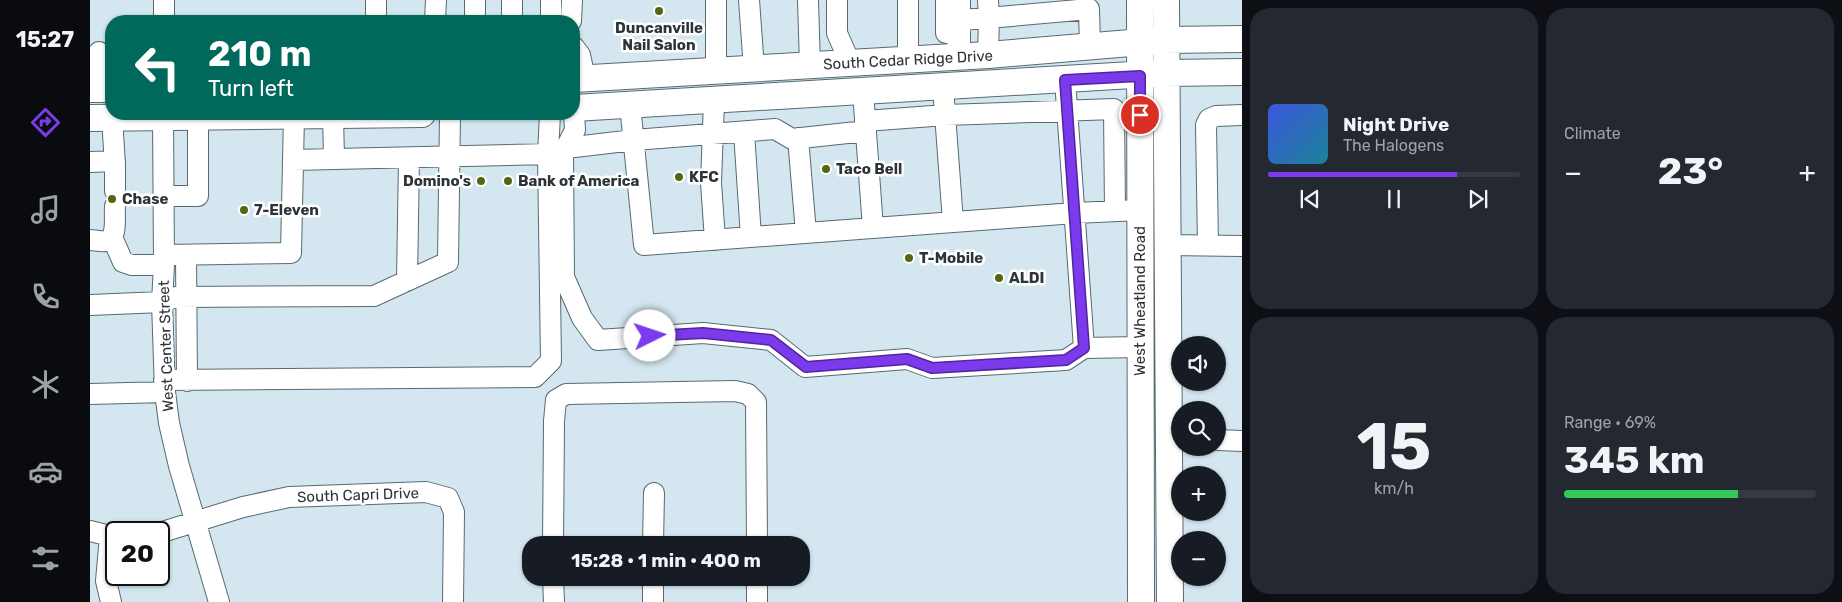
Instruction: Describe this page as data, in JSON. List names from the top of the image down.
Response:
{
  "streets": {
    "main road": ["South Cedar Ridge Drive", "West Wheatland Road"],
    "street": ["West Center Street", "South Capri Drive"]
  },
  "crossings": [
    ["South Cedar Ridge Drive", "West Wheatland Road"],
    ["West Center Street", "South Capri Drive"]
  ],
  "places": [
    "Duncanville Nail Salon",
    "Taco Bell",
    "KFC",
    "Domino's",
    "Bank of America",
    "Chase",
    "7-Eleven",
    "T-Mobile",
    "ALDI"
  ],
  "page": {
    "tabs": "15:27",
    "tile": [
      "Climate",
      ["15", "km/h"],
      ["Range · 69%", "345 km"]
    ],
    "turn": ["210 m", "Turn left"],
    "song": ["Night Drive", "The Halogens"],
    "heat": ["−", "23°", "+"],
    "map_buttons": ["+", "−"],
    "limit": "20",
    "trip": "15:28 · 1 min · 400 m"
  }
}
